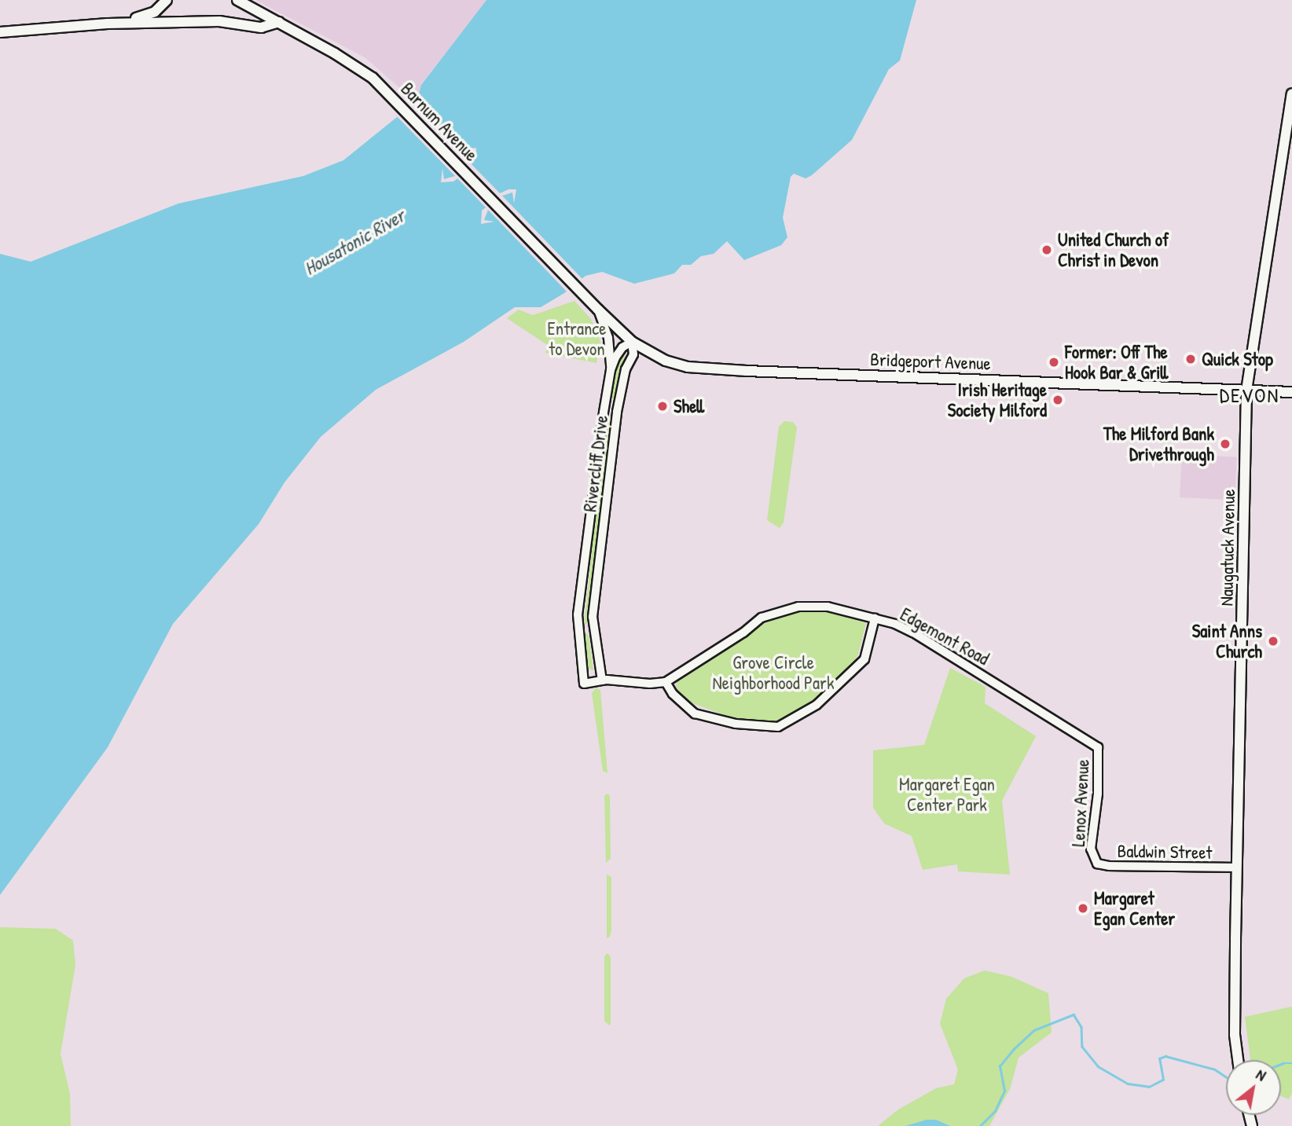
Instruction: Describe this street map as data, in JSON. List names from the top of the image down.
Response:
{
  "streets": {
    "main road": ["Barnum Avenue", "Bridgeport Avenue", "Naugatuck Avenue"],
    "street": [
      "Rivercliff Drive",
      "Edgemont Road",
      "Lenox Avenue",
      "Baldwin Street"
    ]
  },
  "crossings": [
    ["Barnum Avenue", "Bridgeport Avenue"],
    ["Bridgeport Avenue", "Rivercliff Drive"],
    ["Bridgeport Avenue", "Naugatuck Avenue"],
    ["Naugatuck Avenue", "Baldwin Street"],
    ["Edgemont Road", "Lenox Avenue"],
    ["Lenox Avenue", "Baldwin Street"]
  ],
  "districts": ["DEVON"],
  "water": ["Housatonic River"],
  "parks": ["Entrance to Devon", "Grove Circle Neighborhood Park", "Margaret Egan Center Park"],
  "places": [
    "United Church of Christ in Devon",
    "Quick Stop",
    "Former: Off The Hook Bar & Grill",
    "Irish Heritage Society Milford",
    "Shell",
    "The Milford Bank Drivethrough",
    "Saint Anns Church",
    "Margaret Egan Center"
  ],
  "north": "top right"
}
